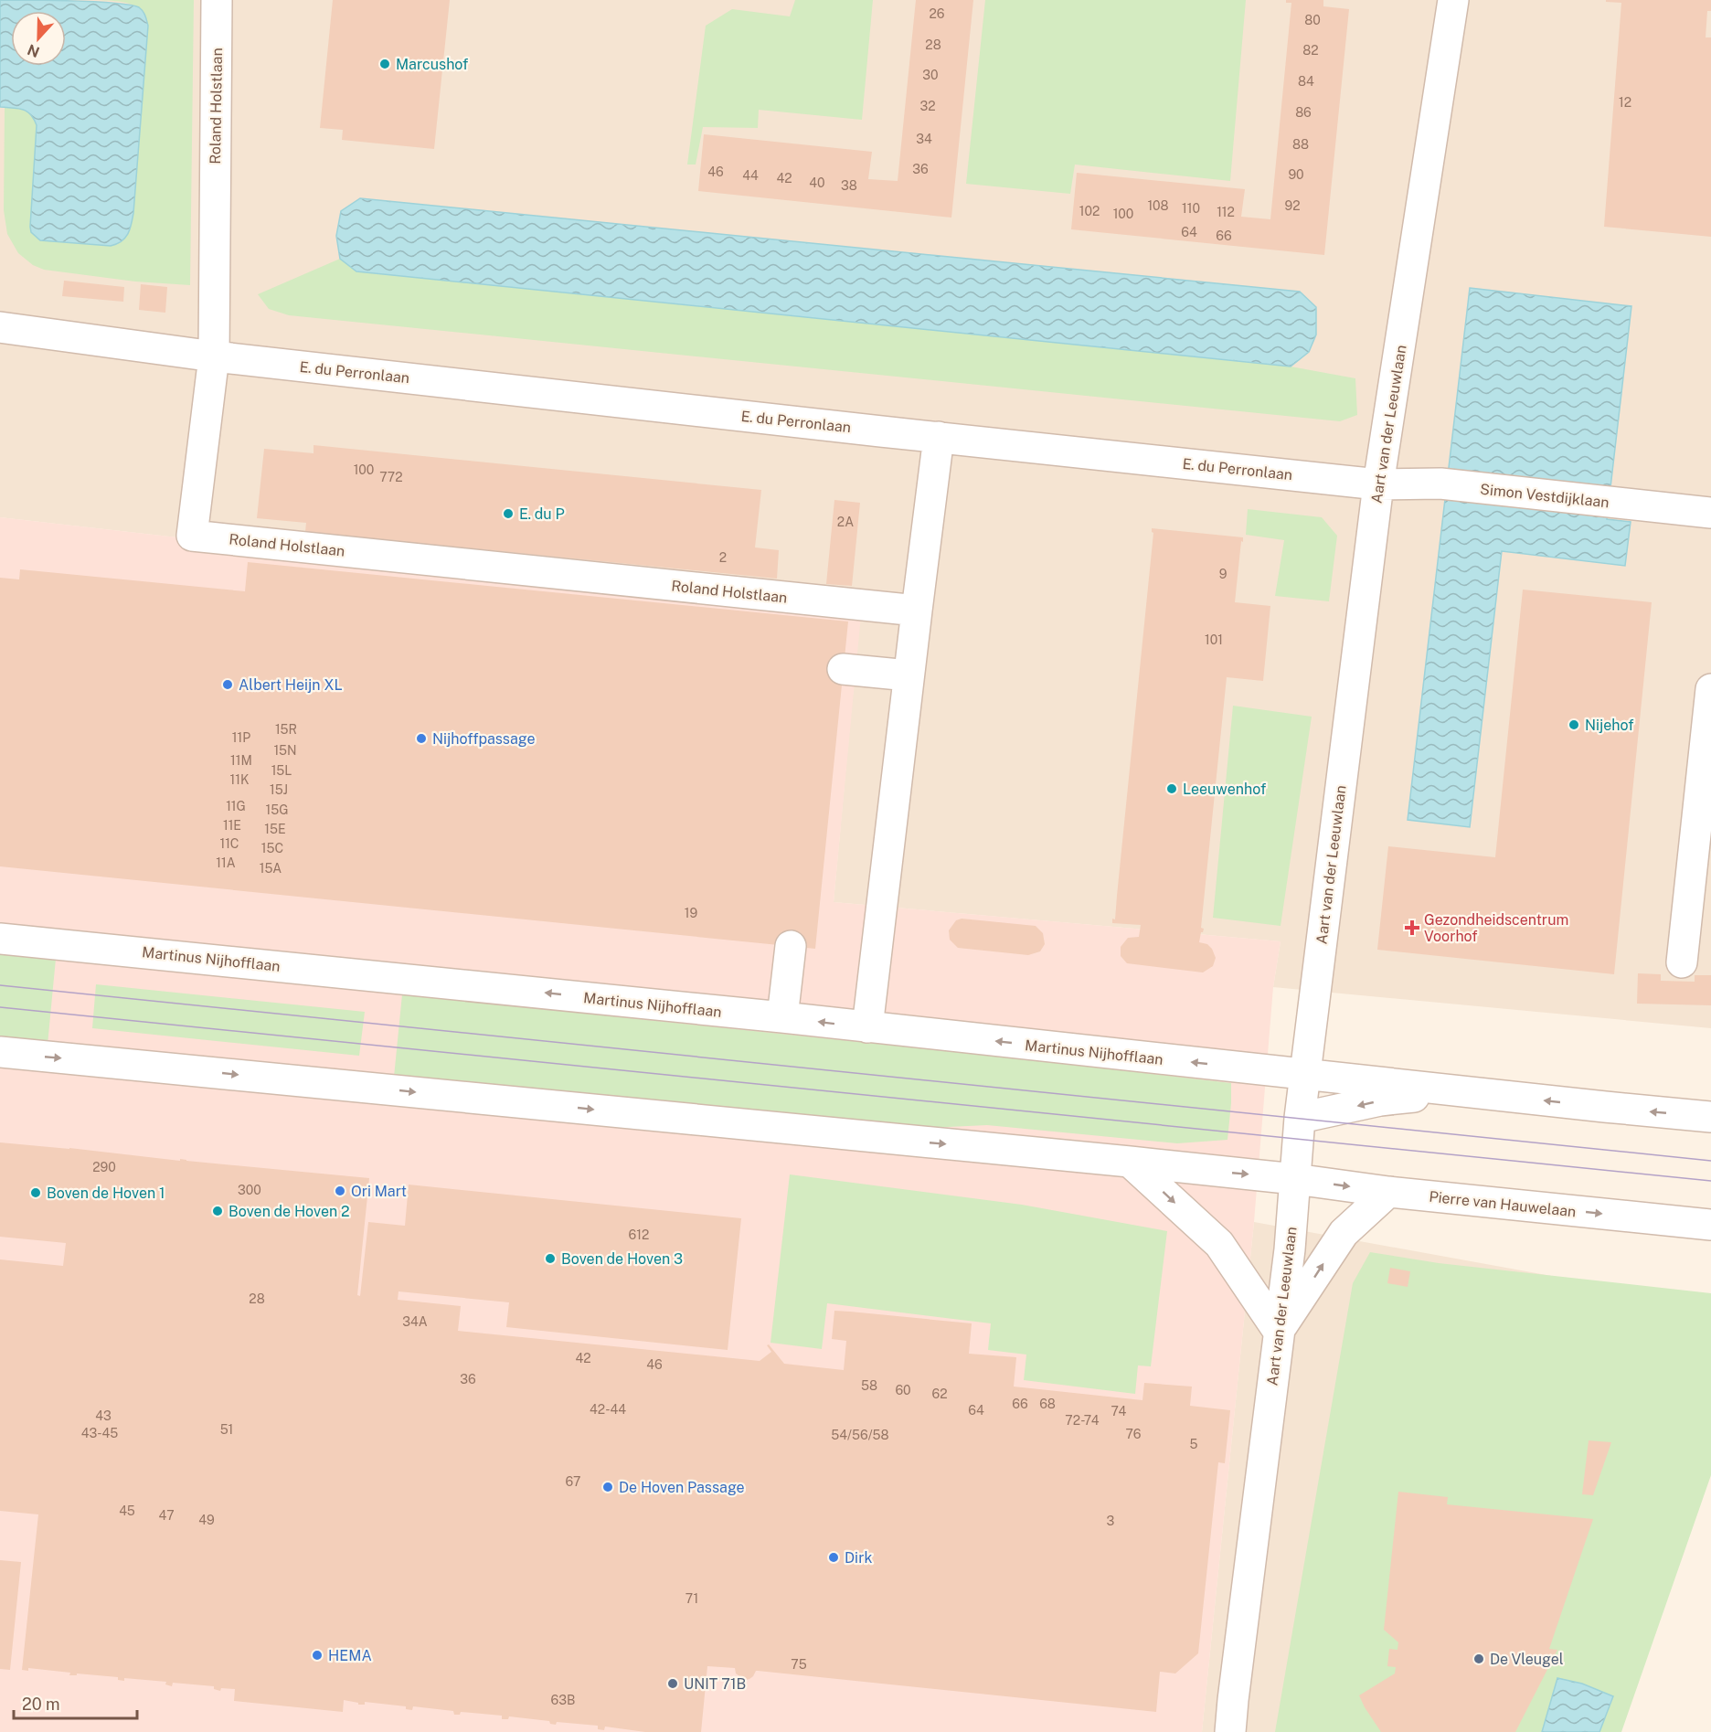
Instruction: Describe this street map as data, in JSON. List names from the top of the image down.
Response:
{
  "streets": {
    "street": [
      "Roland Holstlaan",
      "E. du Perronlaan",
      "Aart van der Leeuwlaan",
      "Simon Vestdijklaan",
      "Martinus Nijhofflaan",
      "Pierre van Hauwelaan"
    ]
  },
  "crossings": [
    ["Roland Holstlaan", "E. du Perronlaan"],
    ["E. du Perronlaan", "Aart van der Leeuwlaan"],
    ["E. du Perronlaan", "Simon Vestdijklaan"],
    ["Aart van der Leeuwlaan", "Simon Vestdijklaan"],
    ["Aart van der Leeuwlaan", "Martinus Nijhofflaan"],
    ["Aart van der Leeuwlaan", "Pierre van Hauwelaan"]
  ],
  "places": {
    "other": [
      "Marcushof",
      "E. du P",
      "Albert Heijn XL",
      "Nijehof",
      "Nijhoffpassage",
      "Leeuwenhof",
      "Ori Mart",
      "Boven de Hoven 1",
      "Boven de Hoven 2",
      "Boven de Hoven 3",
      "De Hoven Passage",
      "Dirk",
      "HEMA",
      "De Vleugel",
      "UNIT 71B"
    ],
    "health": ["Gezondheidscentrum Voorhof"]
  },
  "house_numbers": [
    "26",
    "80",
    "28",
    "82",
    "30",
    "84",
    "12",
    "32",
    "86",
    "34",
    "88",
    "36",
    "46",
    "90",
    "44",
    "42",
    "40",
    "38",
    "108",
    "92",
    "110",
    "102",
    "112",
    "100",
    "64",
    "66",
    "100",
    "772",
    "2A",
    "2",
    "9",
    "101",
    "15R",
    "11P",
    "15N",
    "11M",
    "15L",
    "11K",
    "15J",
    "11G",
    "15G",
    "11E",
    "15E",
    "11C",
    "15C",
    "11A",
    "15A",
    "19",
    "290",
    "300",
    "612",
    "28",
    "34A",
    "42",
    "46",
    "36",
    "58",
    "60",
    "62",
    "66",
    "68",
    "42-44",
    "64",
    "74",
    "43",
    "72-74",
    "51",
    "43-45",
    "76",
    "54/56/58",
    "5",
    "67",
    "45",
    "47",
    "49",
    "3",
    "71",
    "75",
    "63B"
  ],
  "scale_bar": "20 m",
  "north": "bottom"
}
